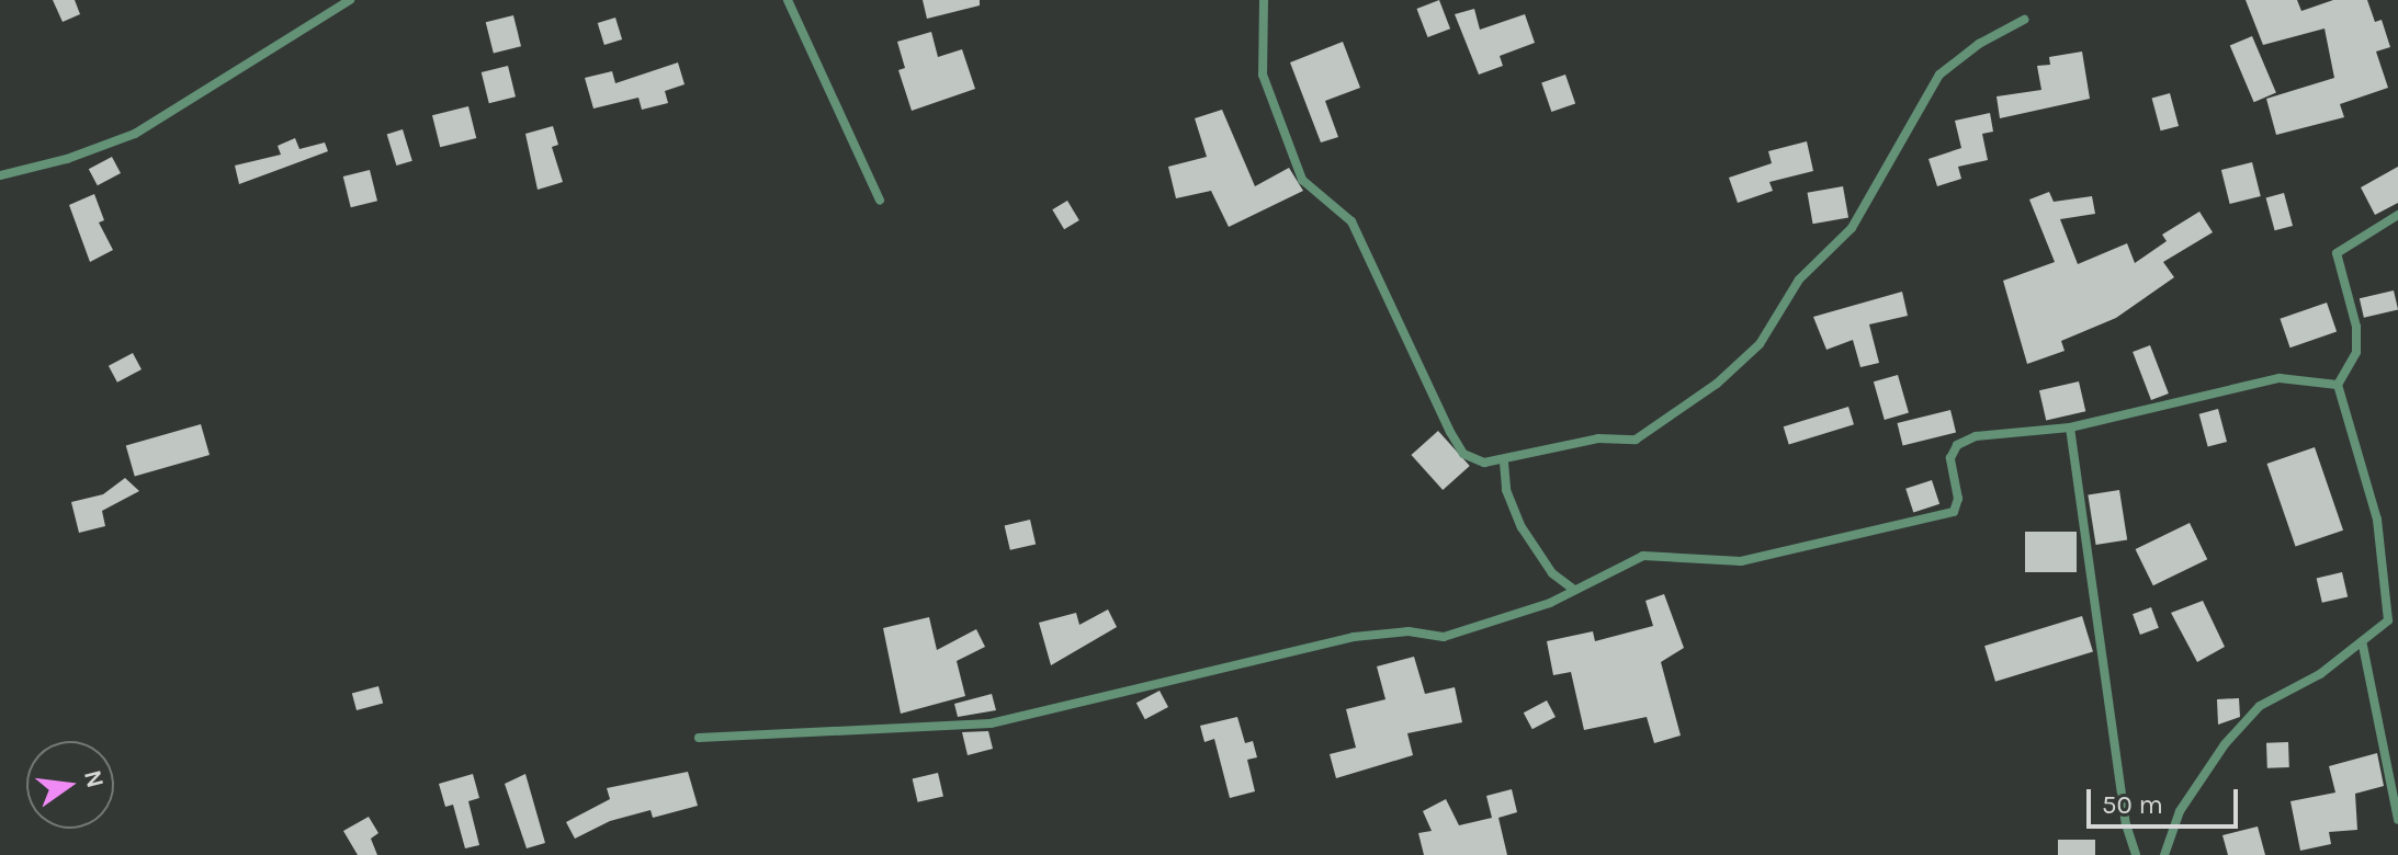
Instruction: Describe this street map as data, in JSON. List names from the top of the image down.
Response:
{
  "scale_bar": "50 m",
  "north": "right"
}
